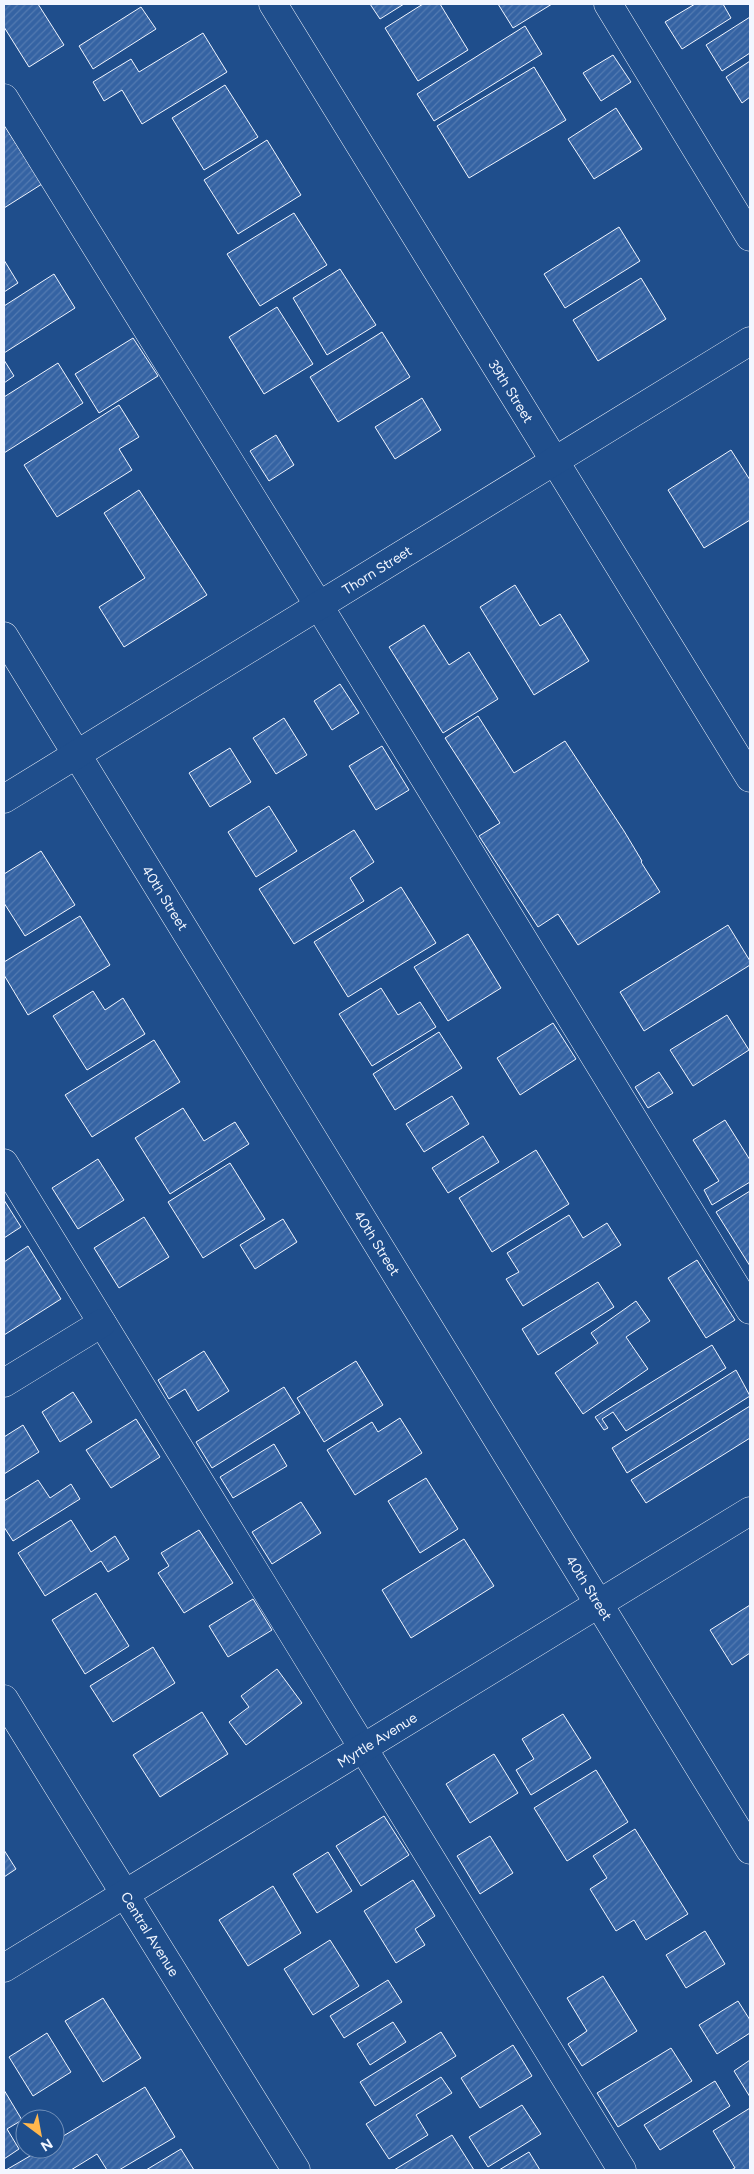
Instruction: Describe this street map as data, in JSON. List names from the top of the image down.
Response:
{
  "streets": {
    "street": [
      "39th Street",
      "Thorn Street",
      "40th Street",
      "Myrtle Avenue",
      "Central Avenue"
    ]
  },
  "crossings": [
    ["39th Street", "Thorn Street"],
    ["Thorn Street", "40th Street"],
    ["40th Street", "Myrtle Avenue"],
    ["Myrtle Avenue", "Central Avenue"]
  ],
  "north": "bottom right"
}
